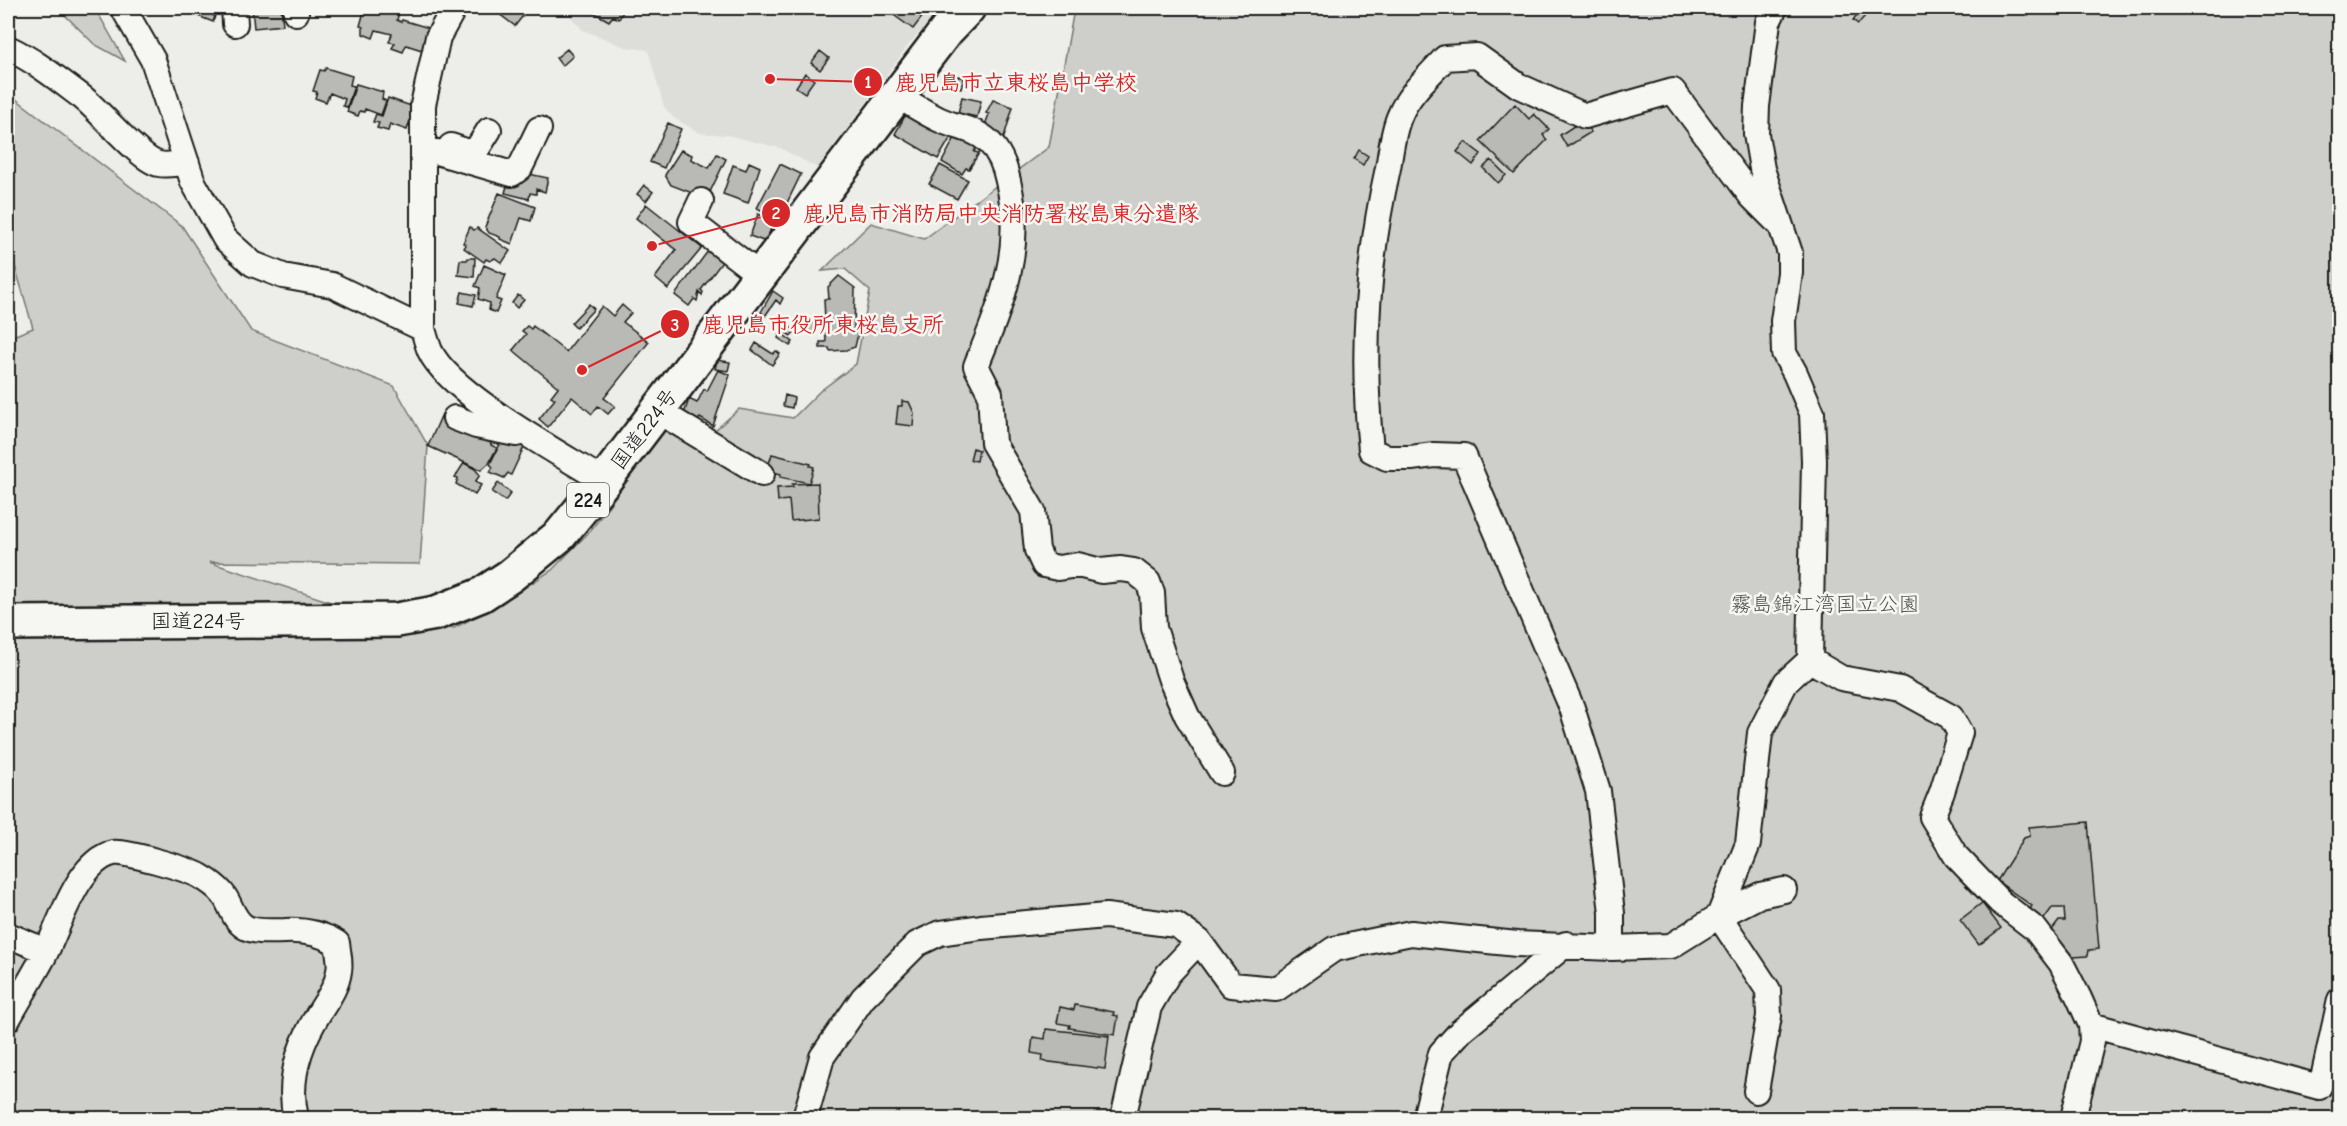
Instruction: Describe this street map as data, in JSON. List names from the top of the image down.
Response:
{
  "streets": {
    "highway": ["国道224号", "224"]
  },
  "parks": ["霧島錦江湾国立公園"],
  "places": ["鹿児島市立東桜島中学校", "鹿児島市消防局中央消防署桜島東分遣隊", "鹿児島市役所東桜島支所"]
}
